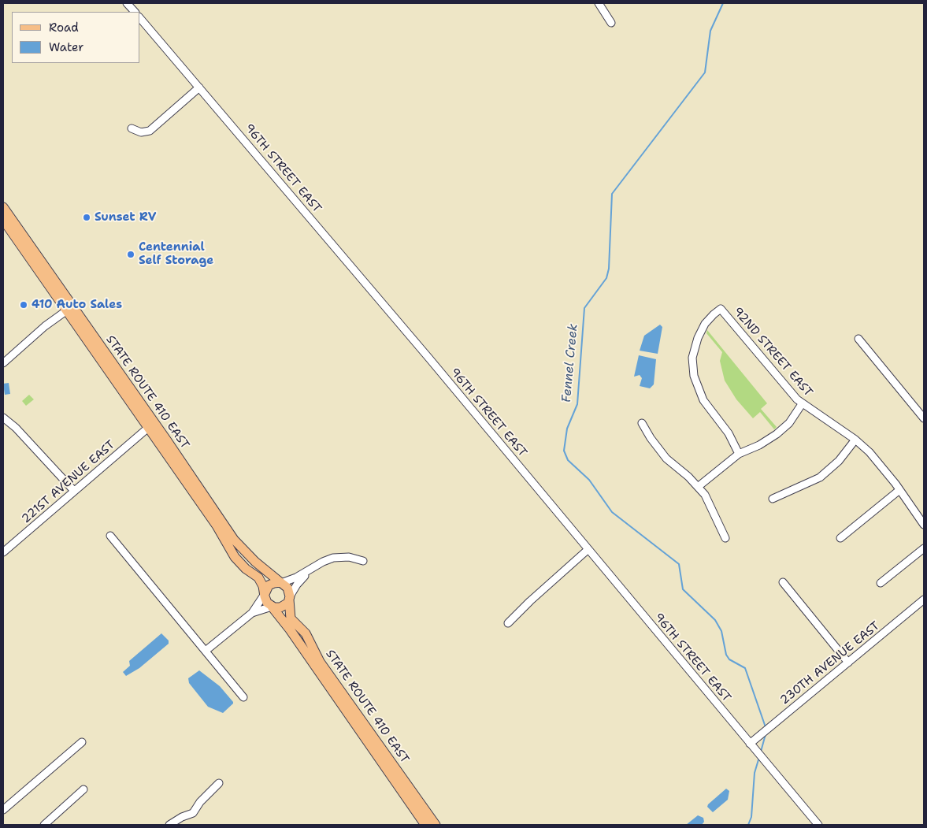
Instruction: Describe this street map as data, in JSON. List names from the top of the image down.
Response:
{
  "streets": {
    "main road": ["STATE ROUTE 410 EAST"],
    "street": [
      "96TH STREET EAST",
      "92ND STREET EAST",
      "221ST AVENUE EAST",
      "230TH AVENUE EAST"
    ]
  },
  "crossings": [
    ["96TH STREET EAST", "230TH AVENUE EAST"],
    ["STATE ROUTE 410 EAST", "221ST AVENUE EAST"]
  ],
  "water": ["Fennel Creek"],
  "places": ["Sunset RV", "Centennial Self Storage", "410 Auto Sales"],
  "legend": ["Road", "Water"]
}
